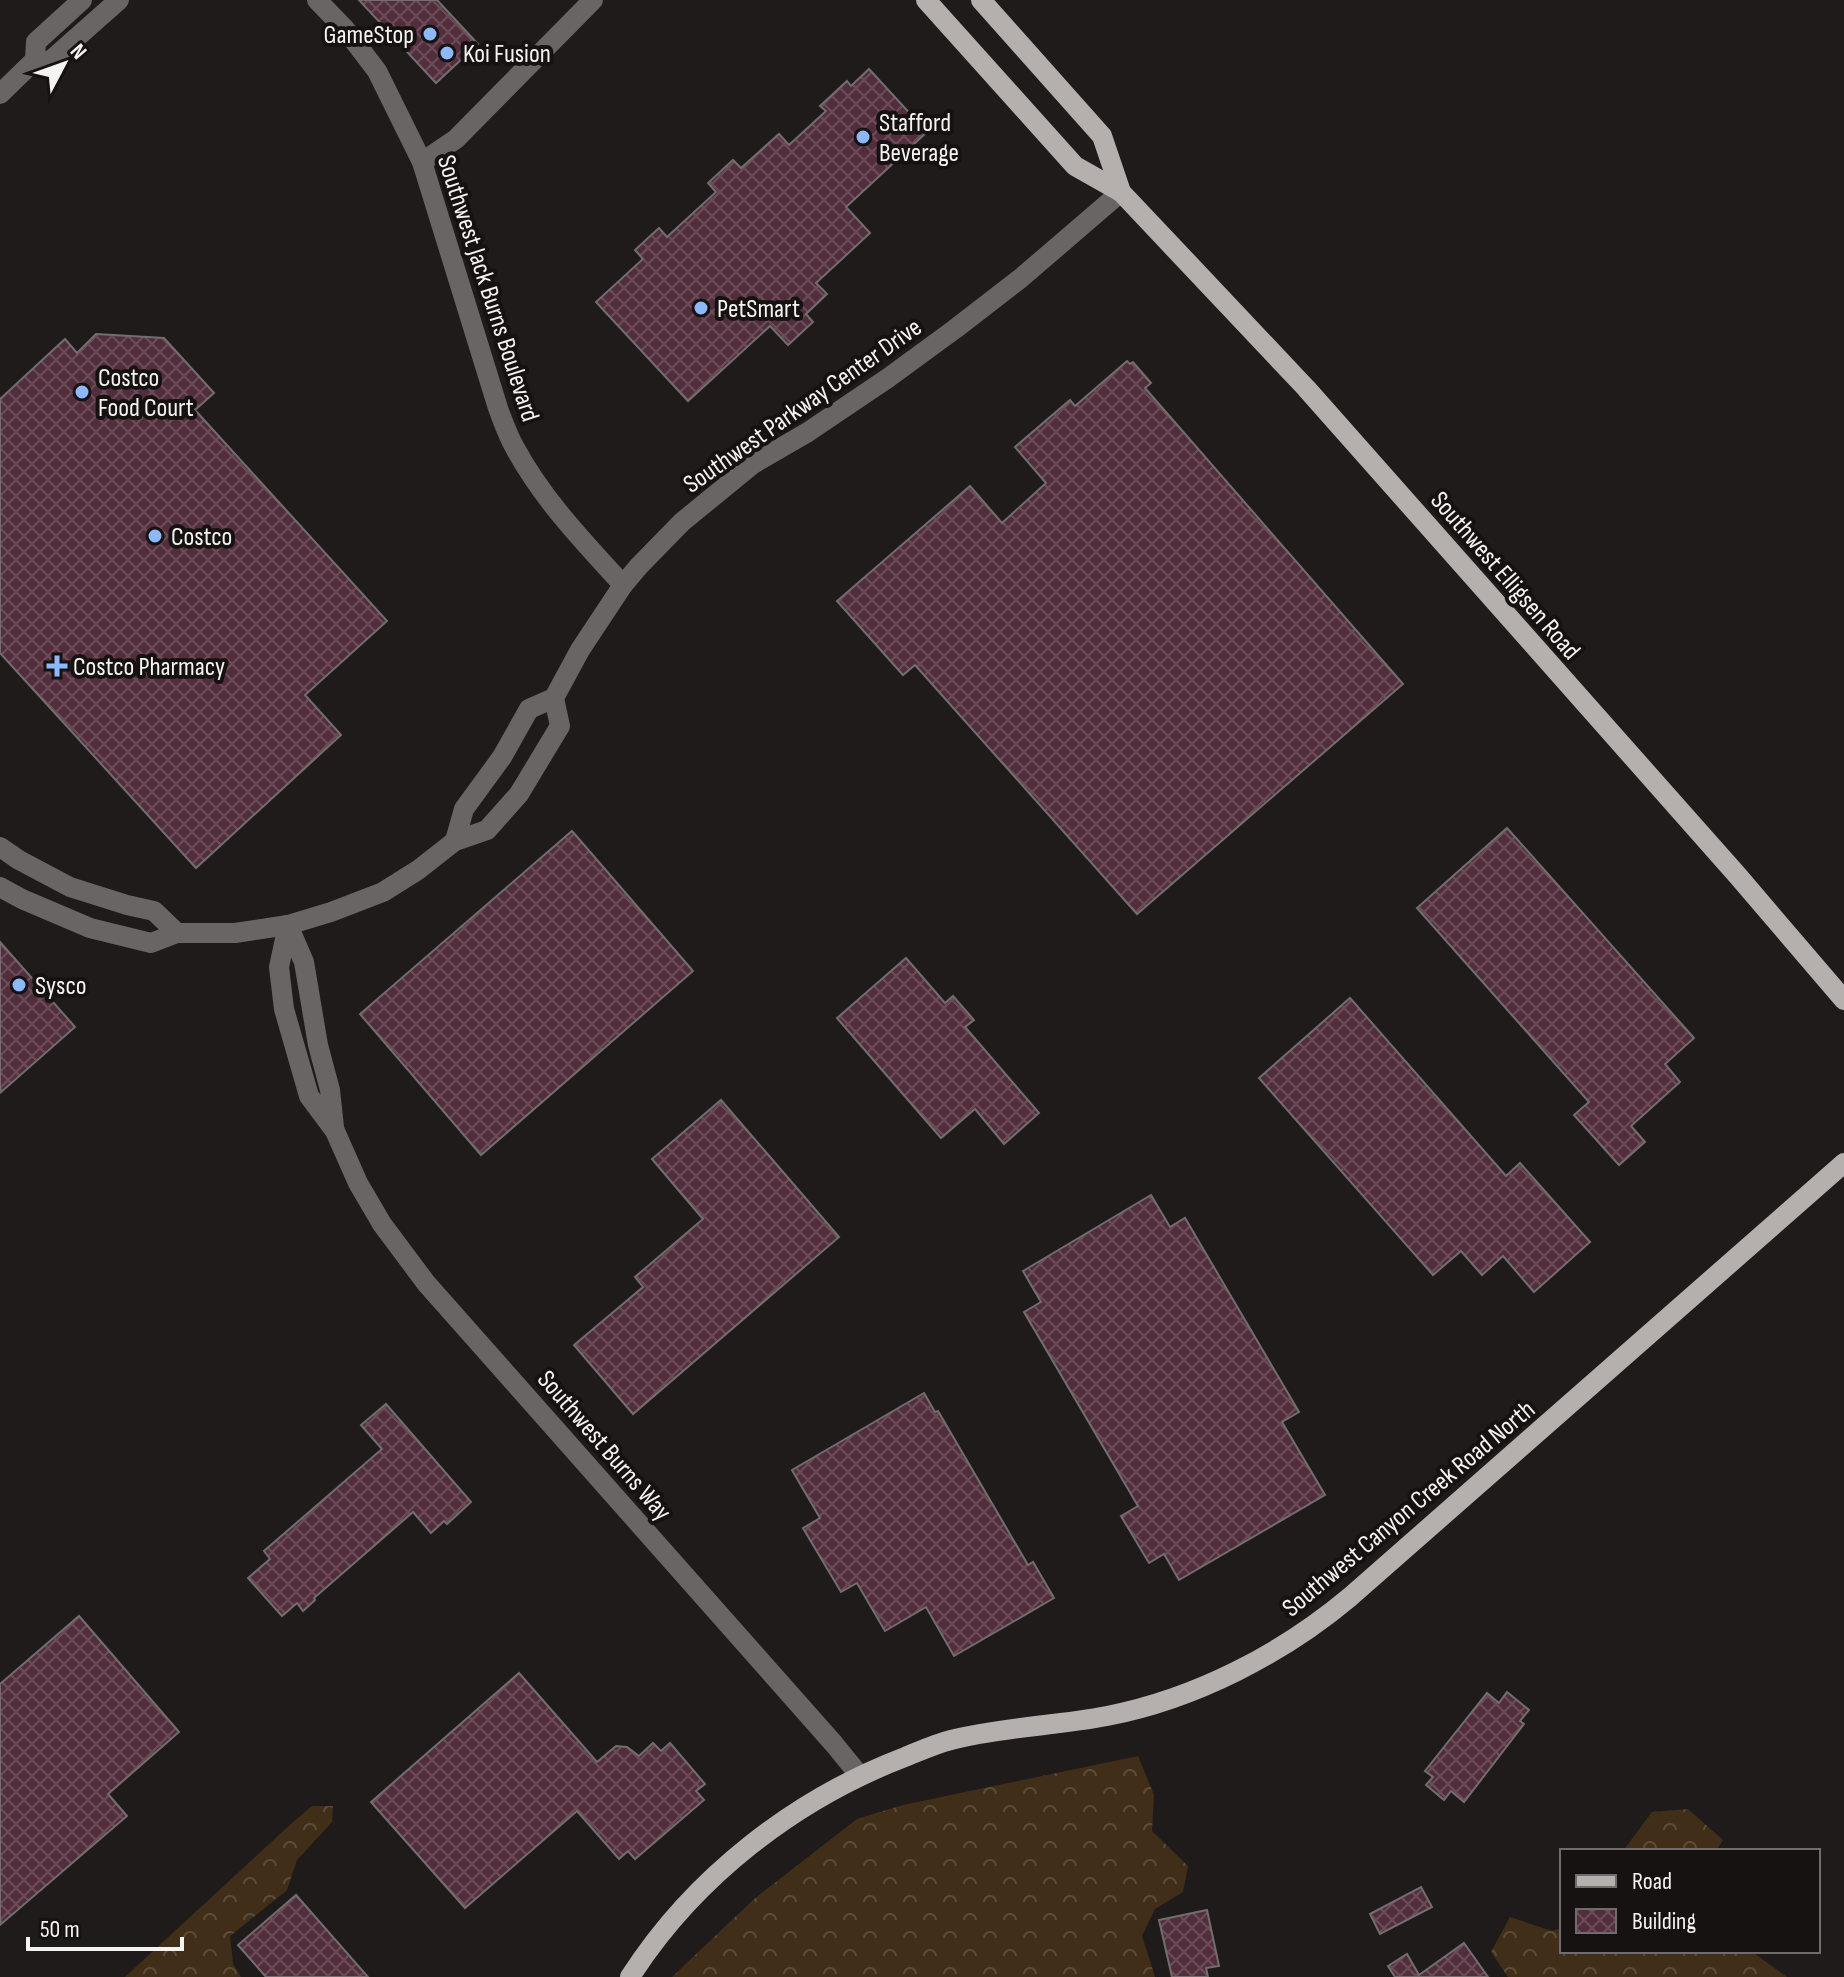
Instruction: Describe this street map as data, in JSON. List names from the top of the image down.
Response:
{
  "streets": {
    "main road": ["Southwest Elligsen Road", "Southwest Canyon Creek Road North"],
    "street": ["Southwest Jack Burns Boulevard", "Southwest Parkway Center Drive", "Southwest Burns Way"]
  },
  "crossings": [
    ["Southwest Jack Burns Boulevard", "Southwest Parkway Center Drive"],
    ["Southwest Parkway Center Drive", "Southwest Elligsen Road"],
    ["Southwest Parkway Center Drive", "Southwest Burns Way"],
    ["Southwest Burns Way", "Southwest Canyon Creek Road North"]
  ],
  "places": {
    "other": [
      "GameStop",
      "Koi Fusion",
      "Stafford Beverage",
      "PetSmart",
      "Costco Food Court",
      "Costco",
      "Sysco"
    ],
    "health": ["Costco Pharmacy"]
  },
  "legend": ["Road", "Building"],
  "scale_bar": "50 m",
  "north": "top right"
}
